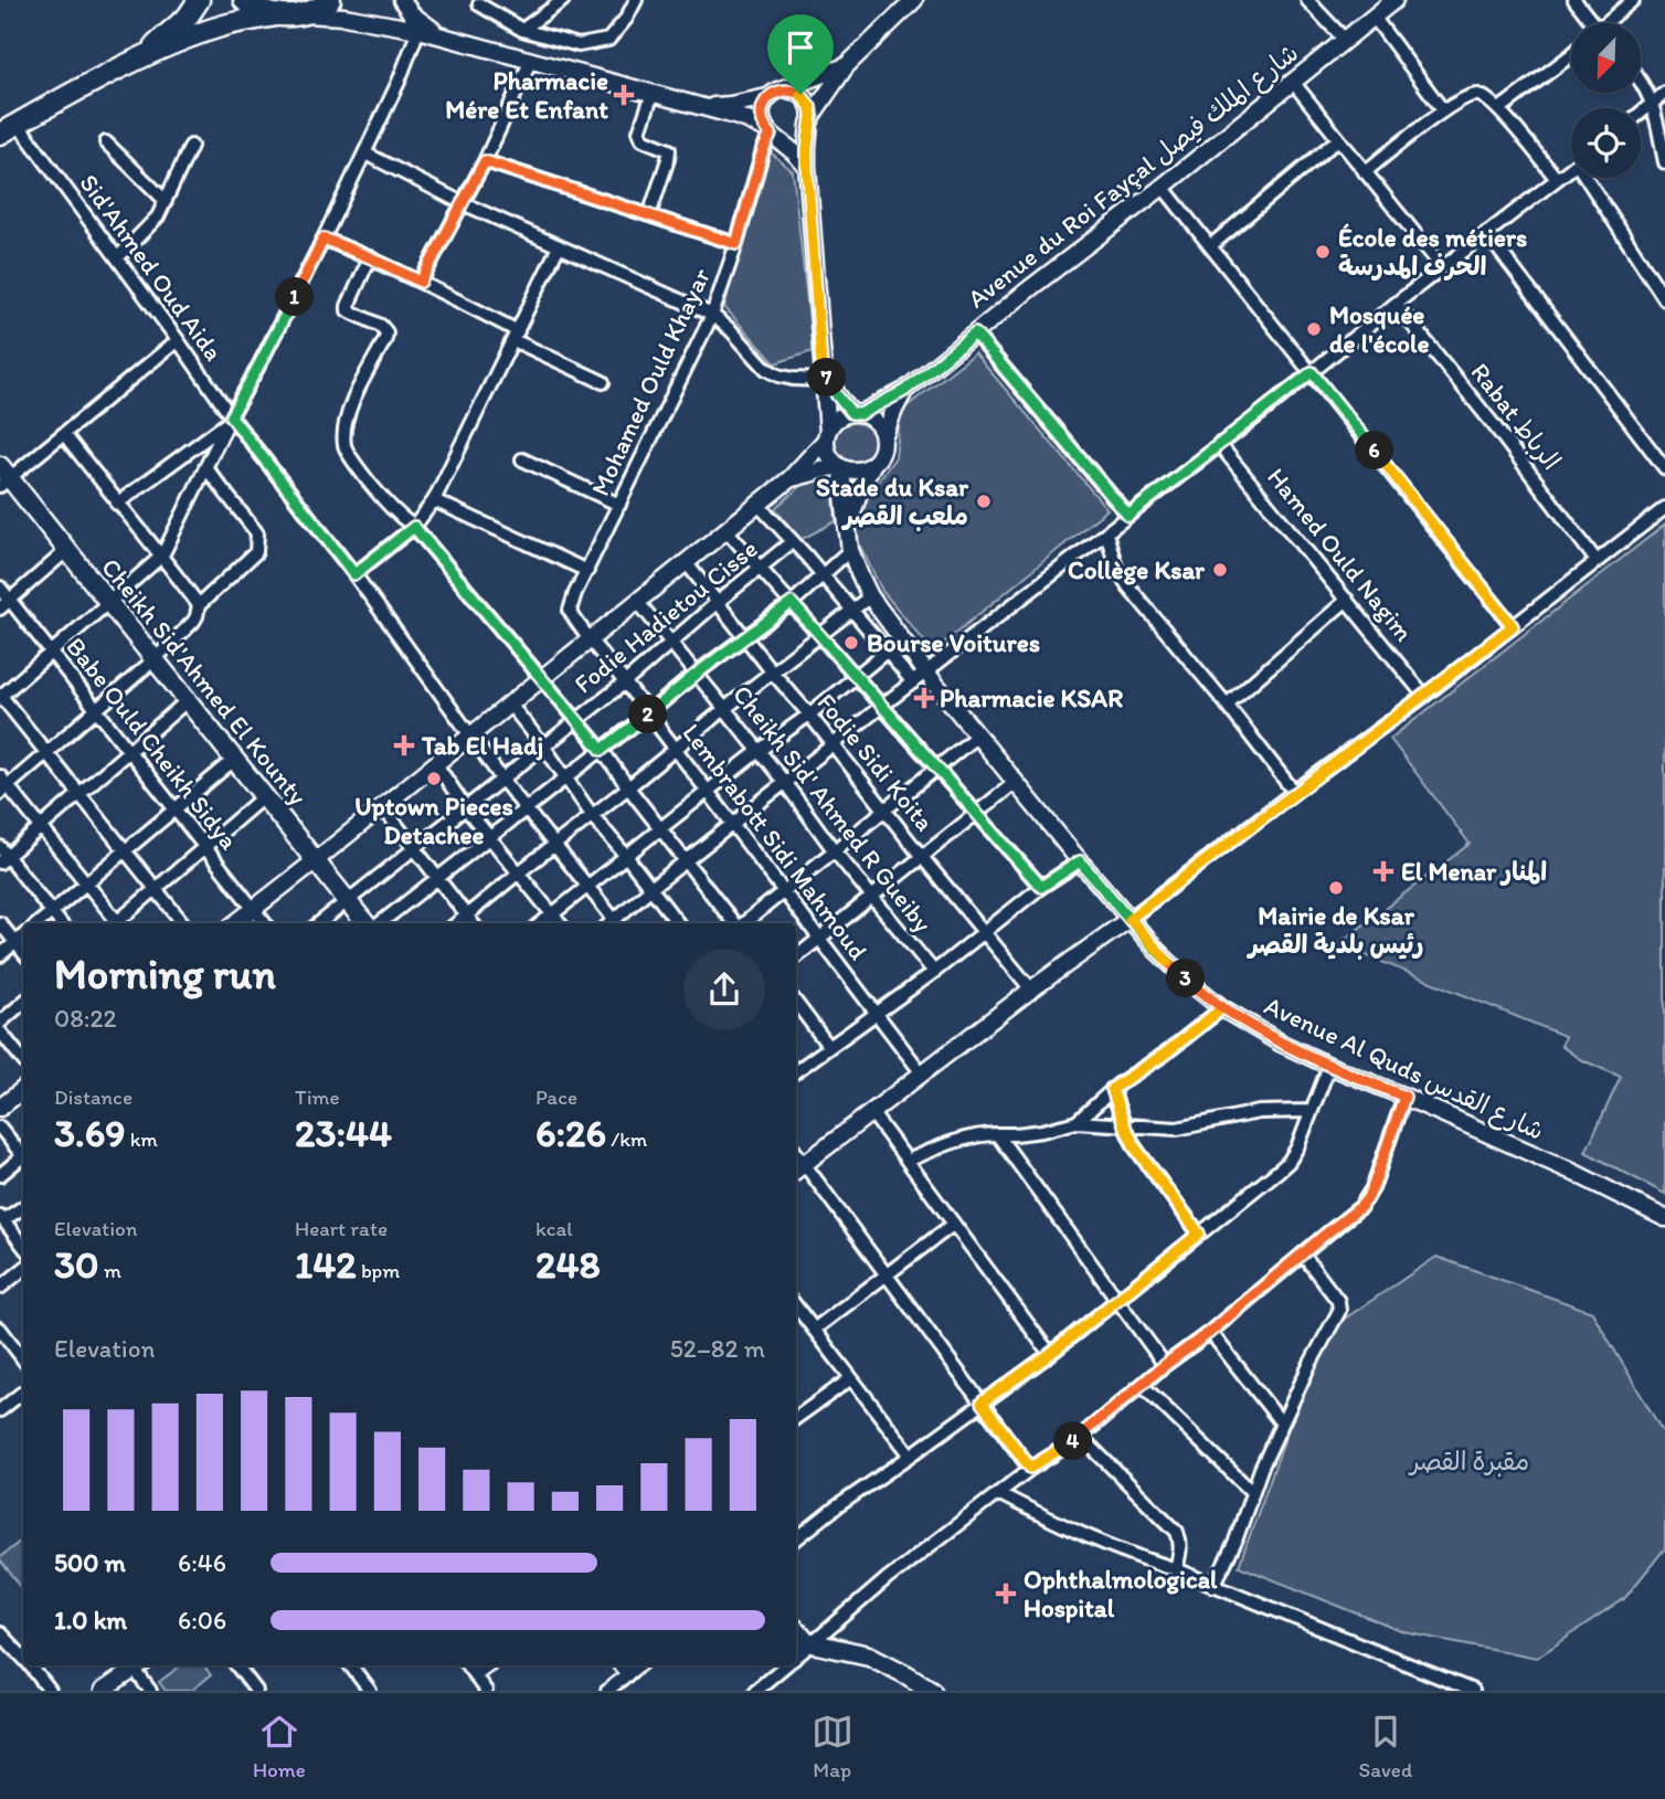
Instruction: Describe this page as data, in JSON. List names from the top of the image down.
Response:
{
  "streets": {
    "main road": ["Cheikh Sid'Ahmed El Kounty"],
    "street": [
      "Avenue du Roi Fayçal شارع الملك فيصل",
      "Sid'Ahmed Oud Aida",
      "Mohamed Ould Khayar",
      "Rabat الرباط",
      "Hamed Ould Nagim",
      "Fodie Hadietou Cisse",
      "Babe Ould Cheikh Sidya",
      "Fodie Sidi Koita",
      "Cheikh Sid' Ahmed R Gueiby",
      "Lembrabott Sidi Mahmoud",
      "Avenue Al Quds شارع القدس"
    ]
  },
  "crossings": [
    ["Sid'Ahmed Oud Aida", "Fodie Hadietou Cisse"],
    ["Mohamed Ould Khayar", "Lembrabott Sidi Mahmoud"],
    ["Fodie Hadietou Cisse", "Cheikh Sid'Ahmed El Kounty"],
    ["Fodie Hadietou Cisse", "Fodie Sidi Koita"],
    ["Fodie Hadietou Cisse", "Cheikh Sid' Ahmed R Gueiby"],
    ["Fodie Hadietou Cisse", "Lembrabott Sidi Mahmoud"]
  ],
  "parks": ["مقبرة القصر"],
  "places": {
    "health": [
      "Pharmacie Mére Et Enfant",
      "Pharmacie KSAR",
      "Tab El Hadj",
      "El Menar المنار",
      "Ophthalmological Hospital"
    ],
    "other": [
      "École des métiers الحرف المدرسة",
      "Mosquée de l'école",
      "Stade du Ksar ملعب القصر",
      "Collège Ksar",
      "Bourse Voitures",
      "Uptown Pieces Detachee",
      "Mairie de Ksar رئيس بلدية القصر"
    ]
  },
  "north": "bottom left",
  "page": {
    "pins": [
      "1",
      "7",
      "6",
      "2",
      "3",
      "4"
    ],
    "heading": ["Morning run", "08:22"],
    "stats": [
      ["Distance", "3.69 km"],
      ["Time", "23:44"],
      ["Pace", "6:26 /km"],
      ["Elevation", "30 m"],
      ["Heart rate", "142 bpm"],
      ["kcal", "248"]
    ],
    "chart": ["Elevation", "52–82 m"],
    "list": [
      {
        "name": "500 m",
        "note": "6:46"
      },
      {
        "name": "1.0 km",
        "note": "6:06"
      }
    ],
    "tabs": ["Home", "Map", "Saved"]
  }
}
